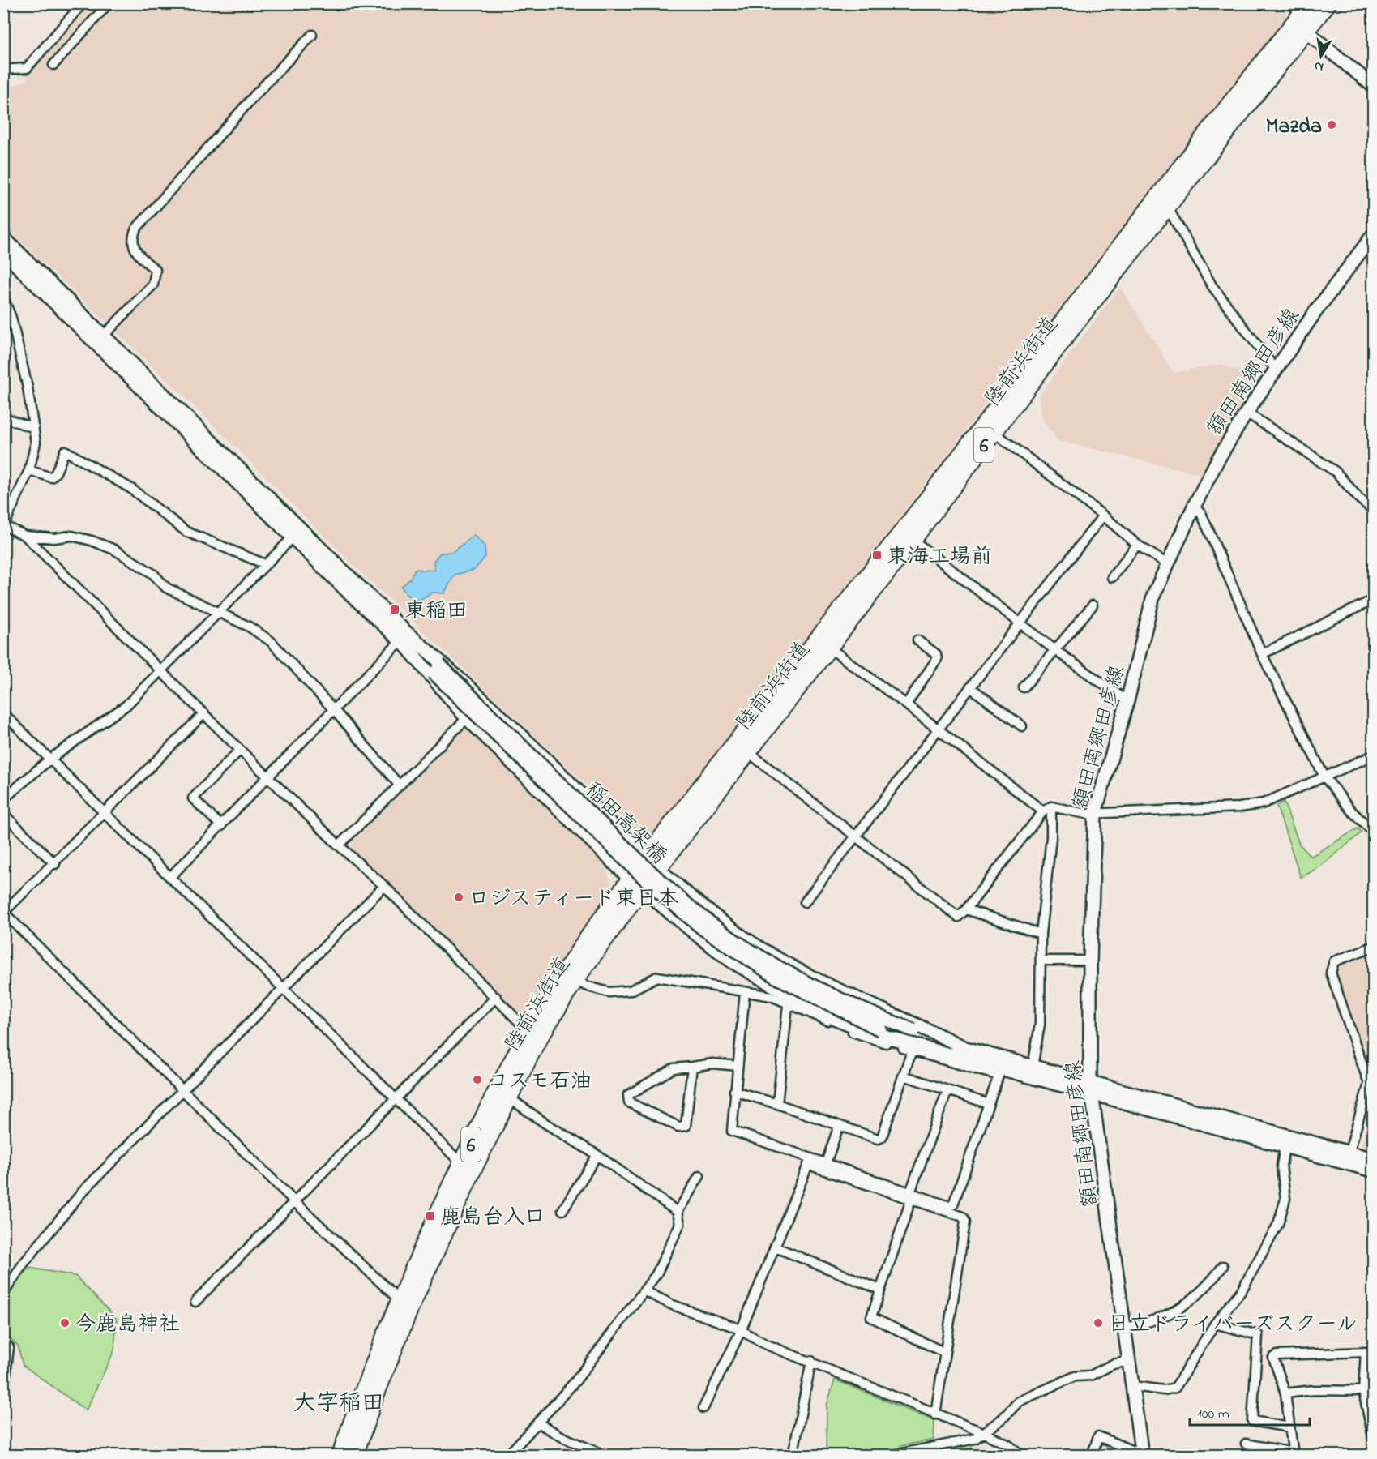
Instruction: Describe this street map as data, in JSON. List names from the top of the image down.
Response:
{
  "streets": {
    "highway": ["陸前浜街道", "6"],
    "street": ["額田南郷田彦線", "稲田高架橋"]
  },
  "districts": ["大字稲田"],
  "places": {
    "other": [
      "Mazda",
      "ロジスティード東日本",
      "コスモ石油",
      "今鹿島神社",
      "日立ドライバーズスクール"
    ],
    "transit": ["東海工場前", "東稲田", "鹿島台入口"]
  },
  "scale_bar": "100 m",
  "north": "bottom"
}
